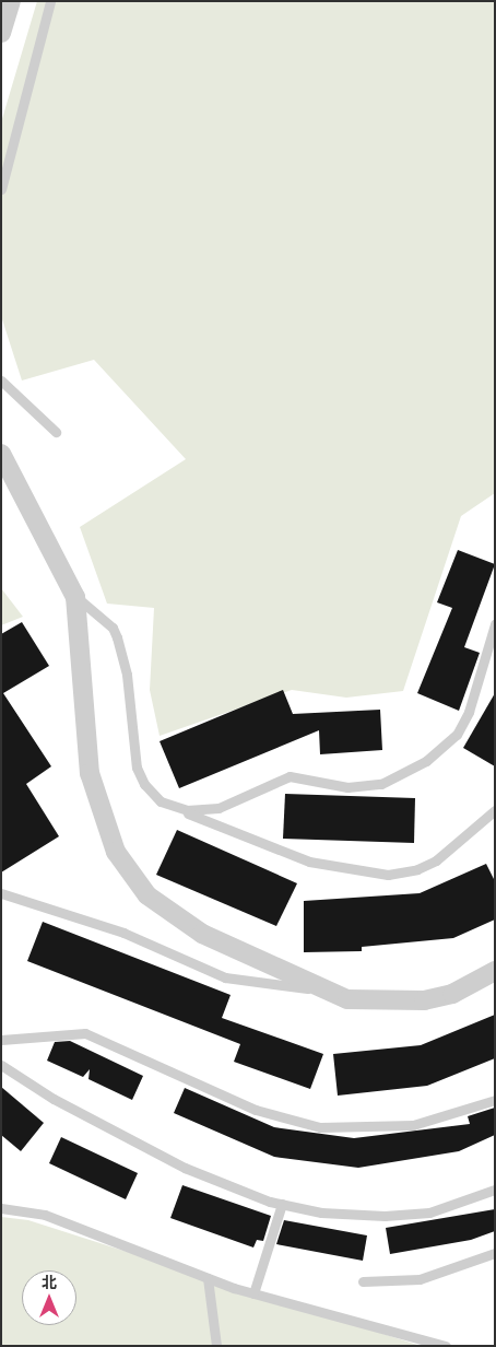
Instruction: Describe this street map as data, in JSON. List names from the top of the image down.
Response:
{
  "north": "top"
}
